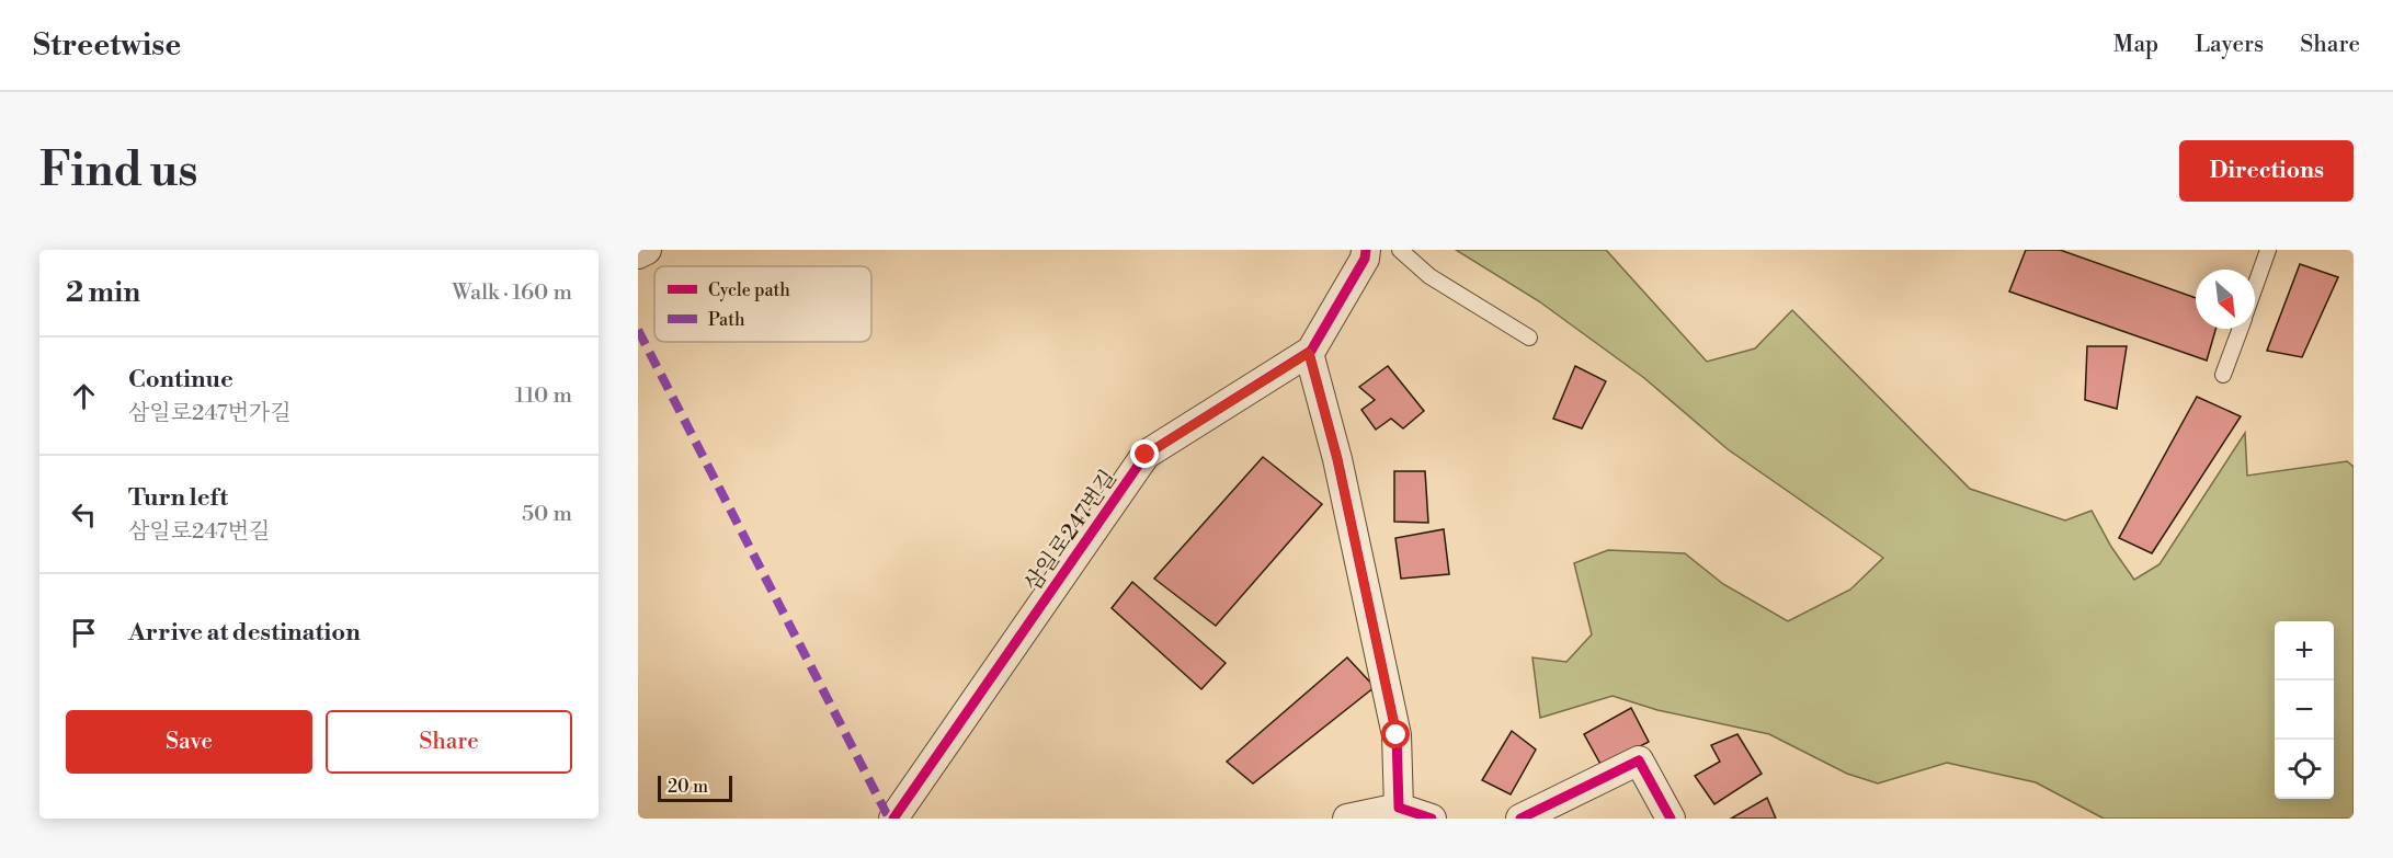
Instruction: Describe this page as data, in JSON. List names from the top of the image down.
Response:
{
  "streets": {
    "street": ["삼일로247번길"]
  },
  "legend": ["Cycle path", "Path"],
  "scale_bar": "20 m",
  "north": "bottom right",
  "page": {
    "header": "Streetwise",
    "nav": ["Map", "Layers", "Share"],
    "buttons": [
      "Directions",
      ["Save", "Share"]
    ],
    "title": "Find us",
    "heading": ["2 min", "Walk · 160 m"],
    "list": [
      ["Continue", "삼일로247번가길", "110 m"],
      ["Turn left", "삼일로247번길", "50 m"],
      "Arrive at destination"
    ],
    "map_buttons": ["+", "−"],
    "scale": "20 m"
  }
}
